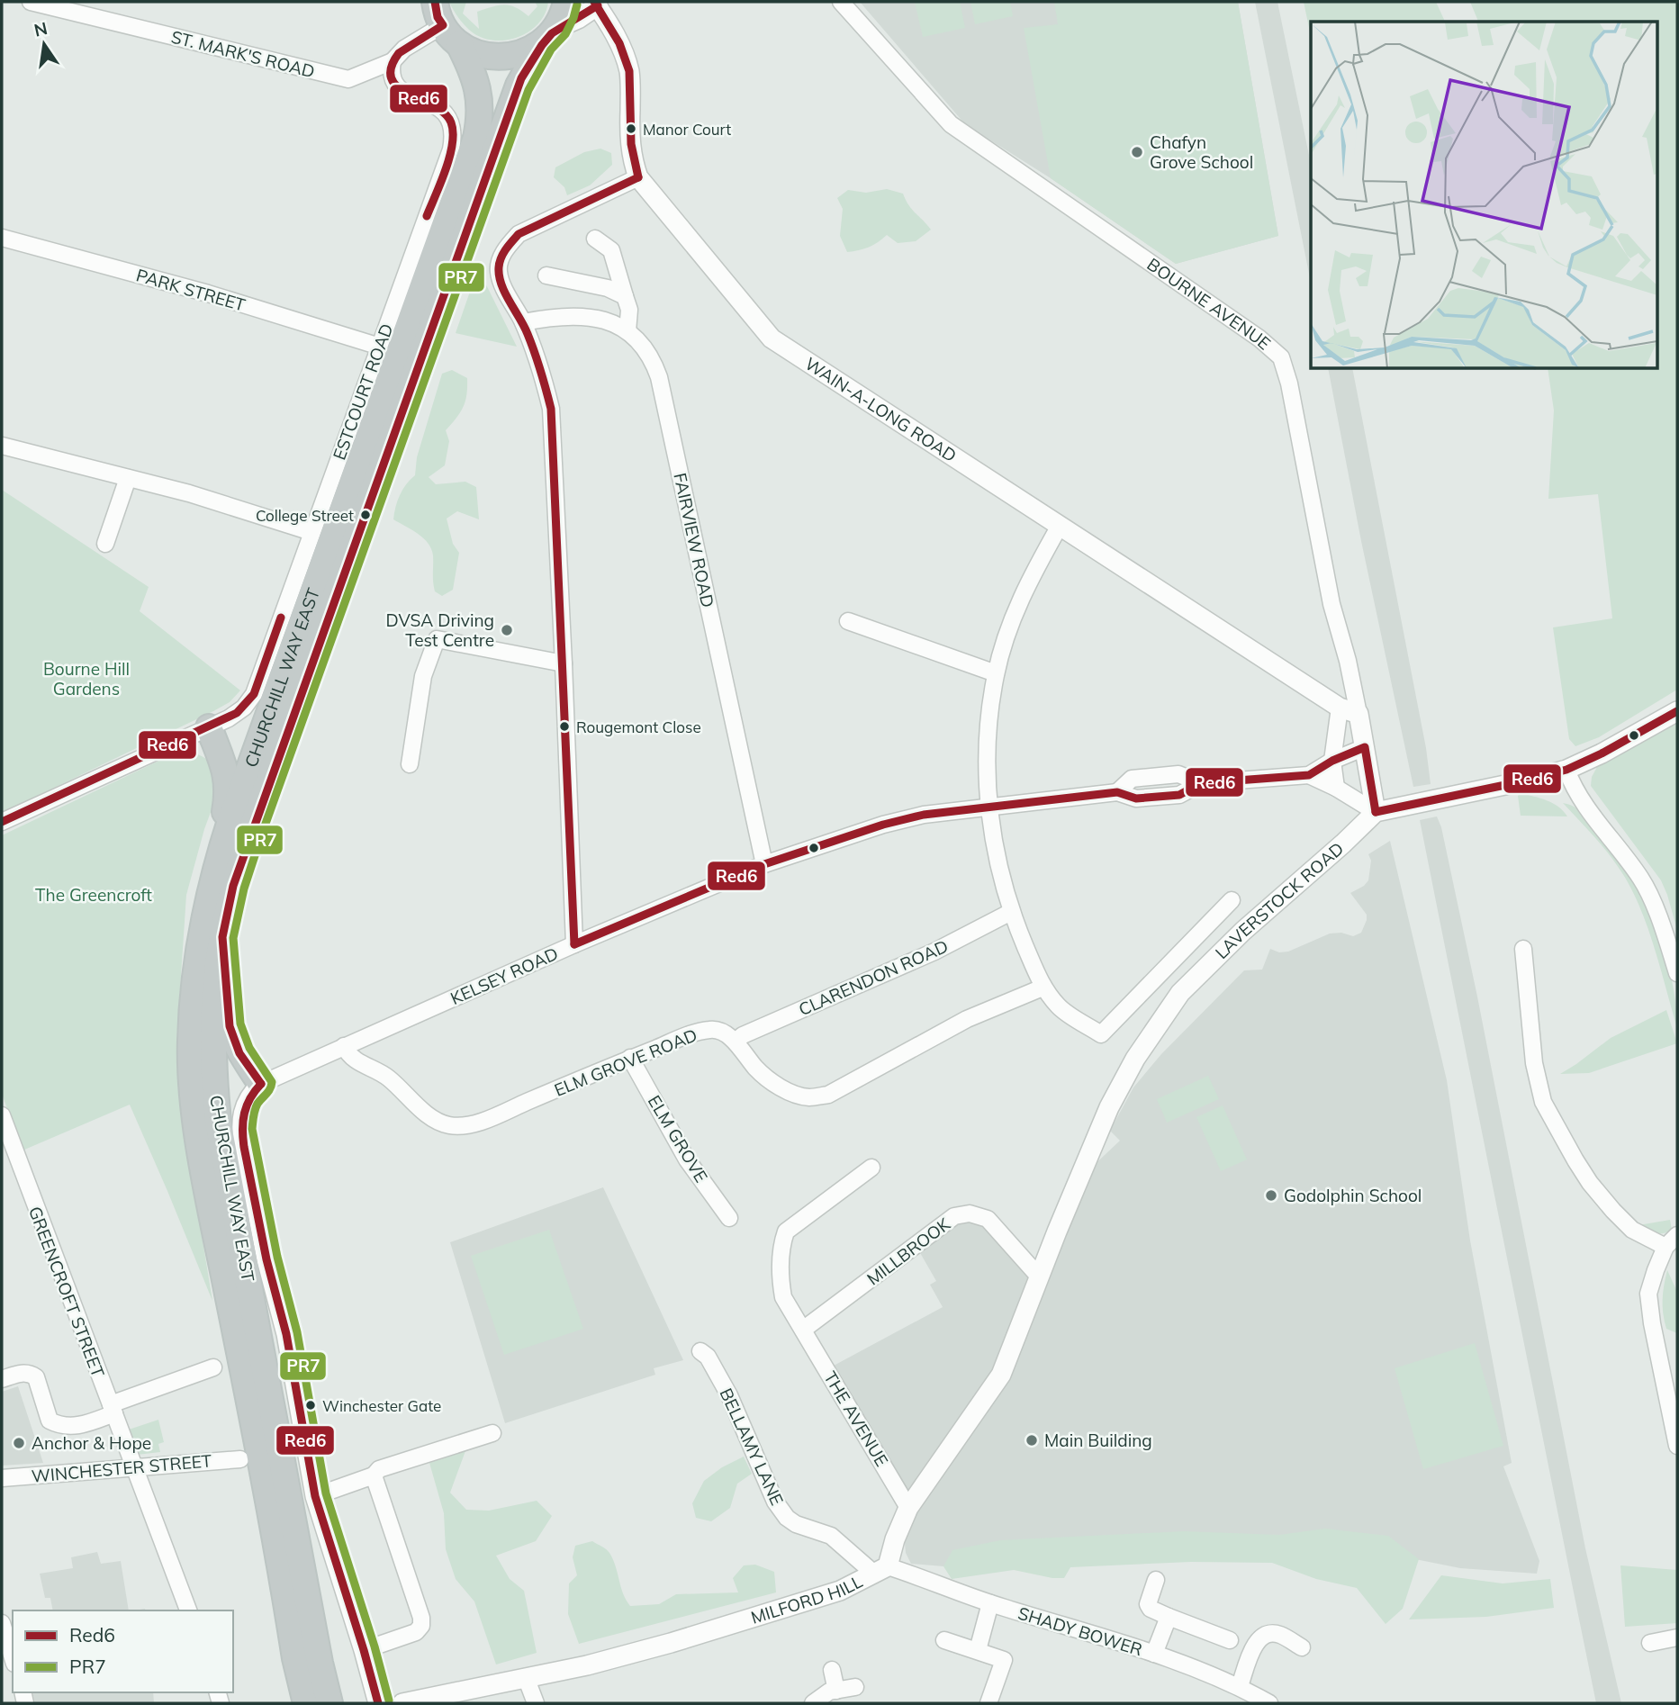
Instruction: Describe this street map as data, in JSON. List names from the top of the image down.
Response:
{
  "streets": {
    "highway": ["CHURCHILL WAY EAST"],
    "street": [
      "ST. MARK'S ROAD",
      "PARK STREET",
      "BOURNE AVENUE",
      "ESTCOURT ROAD",
      "WAIN-A-LONG ROAD",
      "FAIRVIEW ROAD",
      "LAVERSTOCK ROAD",
      "KELSEY ROAD",
      "CLARENDON ROAD",
      "ELM GROVE ROAD",
      "ELM GROVE",
      "MILLBROOK",
      "GREENCROFT STREET",
      "THE AVENUE",
      "BELLAMY LANE",
      "WINCHESTER STREET",
      "MILFORD HILL",
      "SHADY BOWER"
    ]
  },
  "crossings": [
    ["ST. MARK'S ROAD", "ESTCOURT ROAD"],
    ["PARK STREET", "ESTCOURT ROAD"],
    ["BOURNE AVENUE", "WAIN-A-LONG ROAD"],
    ["BOURNE AVENUE", "LAVERSTOCK ROAD"],
    ["BOURNE AVENUE", "KELSEY ROAD"],
    ["WAIN-A-LONG ROAD", "CHURCHILL WAY EAST"],
    ["FAIRVIEW ROAD", "KELSEY ROAD"],
    ["LAVERSTOCK ROAD", "KELSEY ROAD"],
    ["LAVERSTOCK ROAD", "ELM GROVE ROAD"],
    ["LAVERSTOCK ROAD", "MILLBROOK"],
    ["KELSEY ROAD", "ELM GROVE ROAD"],
    ["CLARENDON ROAD", "ELM GROVE ROAD"],
    ["ELM GROVE ROAD", "ELM GROVE"],
    ["MILLBROOK", "THE AVENUE"],
    ["GREENCROFT STREET", "WINCHESTER STREET"],
    ["BELLAMY LANE", "MILFORD HILL"],
    ["BELLAMY LANE", "SHADY BOWER"],
    ["MILFORD HILL", "SHADY BOWER"]
  ],
  "parks": ["Bourne Hill Gardens", "The Greencroft"],
  "places": [
    "Manor Court",
    "Chafyn Grove School",
    "College Street",
    "DVSA Driving Test Centre",
    "Rougemont Close",
    "Godolphin School",
    "Winchester Gate",
    "Main Building",
    "Anchor & Hope"
  ],
  "lines": ["transit line Red6", "transit line PR7"],
  "legend": ["Red6", "PR7"],
  "north": "top"
}
